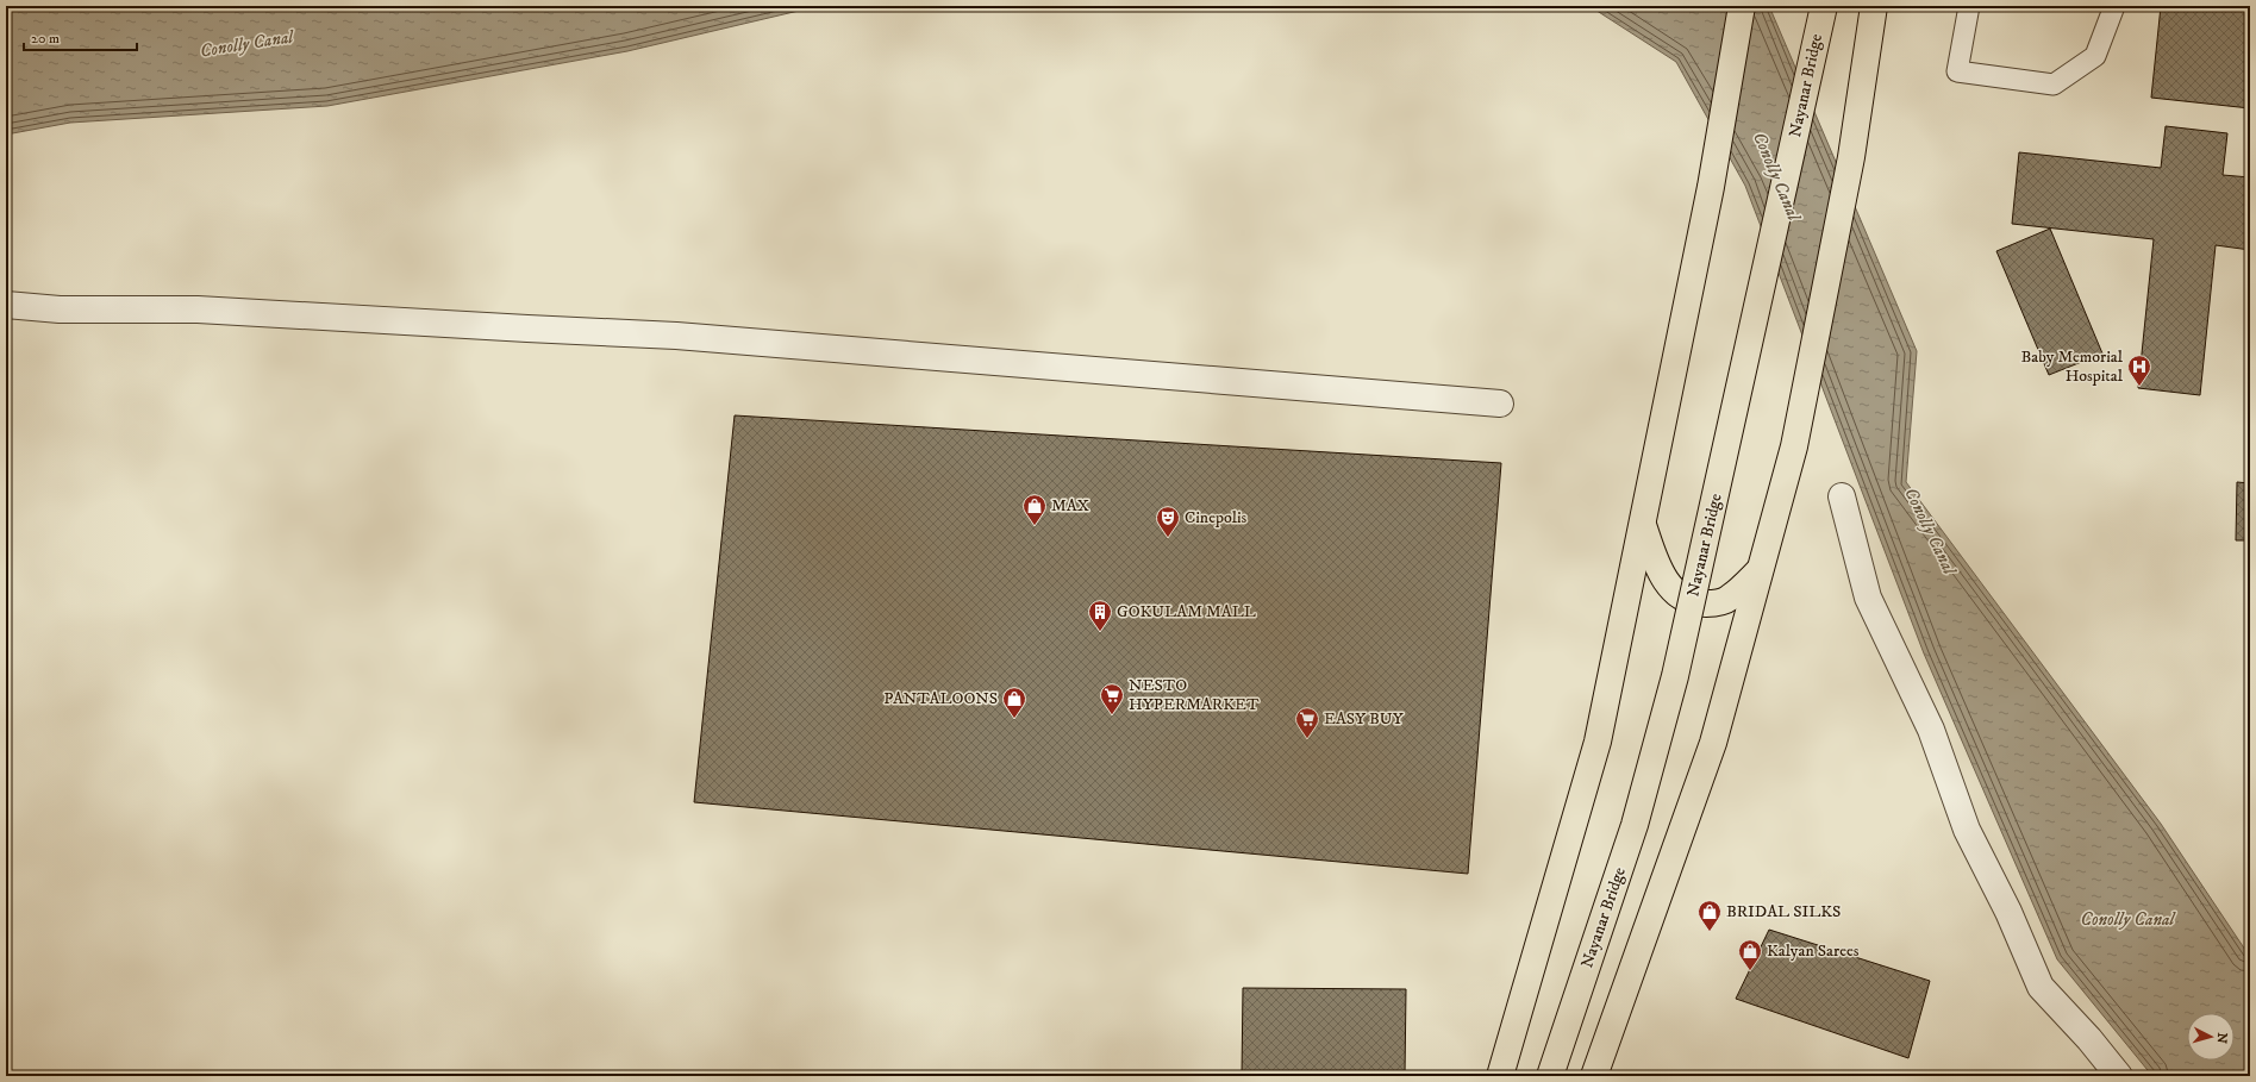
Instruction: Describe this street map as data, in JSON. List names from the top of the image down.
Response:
{
  "streets": {
    "main road": ["Nayanar Bridge"]
  },
  "water": ["Conolly Canal"],
  "places": {
    "hospital": ["Baby Memorial Hospital"],
    "shop": [
      "MAX",
      "PANTALOONS",
      "BRIDAL SILKS",
      "Kalyan Sarees"
    ],
    "theatre": ["Cinepolis"],
    "building": ["GOKULAM MALL"],
    "supermarket": ["NESTO HYPERMARKET", "EASY BUY"]
  },
  "scale_bar": "20 m",
  "north": "right"
}
